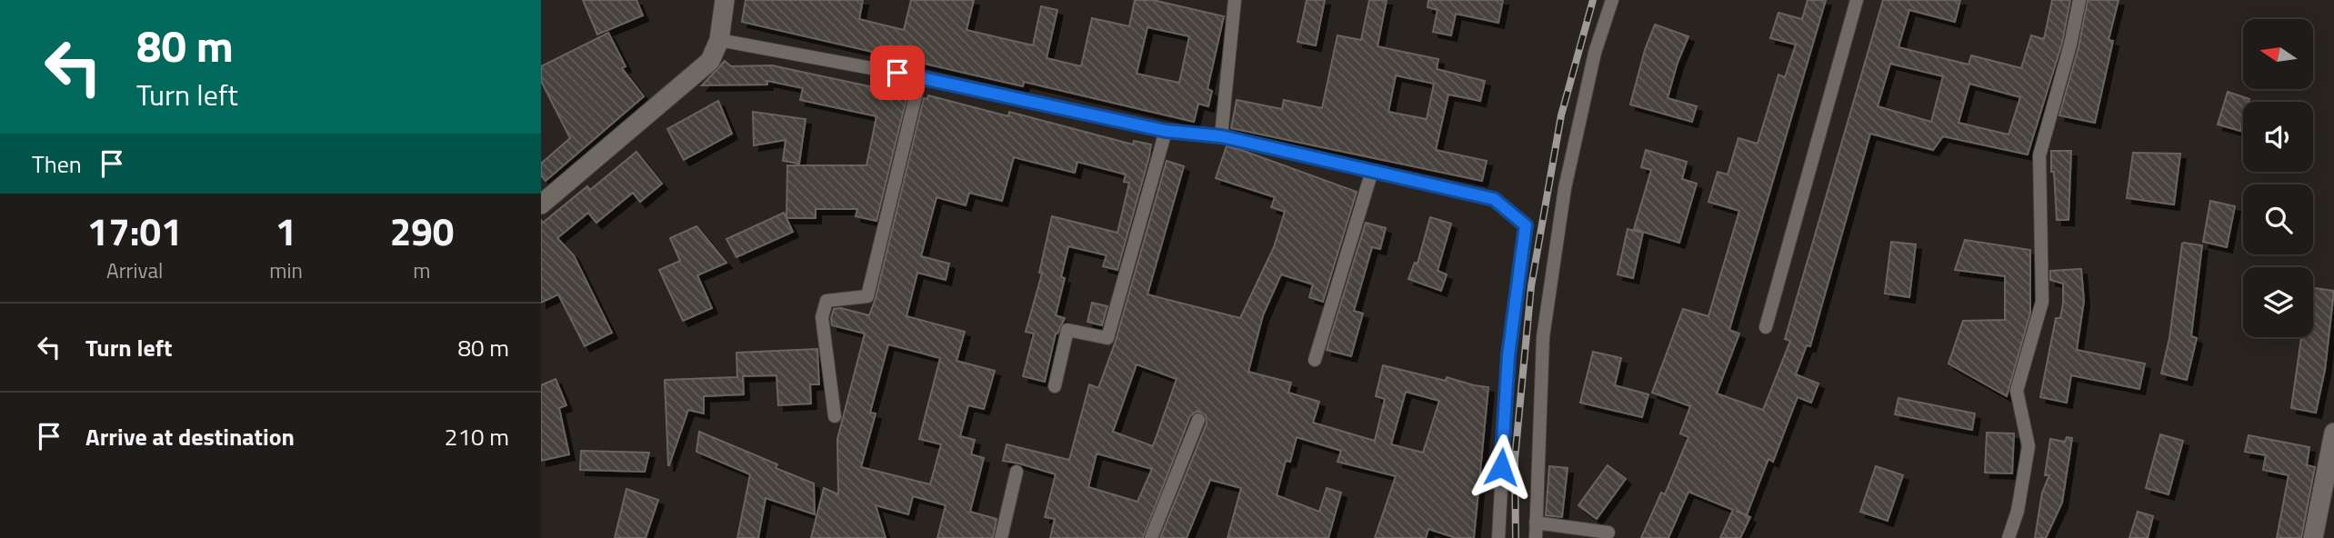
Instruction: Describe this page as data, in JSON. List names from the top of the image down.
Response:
{
  "north": "left",
  "page": {
    "turn": ["80 m", "Turn left"],
    "then": "Then",
    "eta": [
      "17:01",
      "Arrival",
      "1",
      "min",
      "290",
      "m"
    ],
    "list": [
      {
        "name": "Turn left",
        "value": "80 m"
      },
      {
        "name": "Arrive at destination",
        "value": "210 m"
      }
    ]
  }
}
